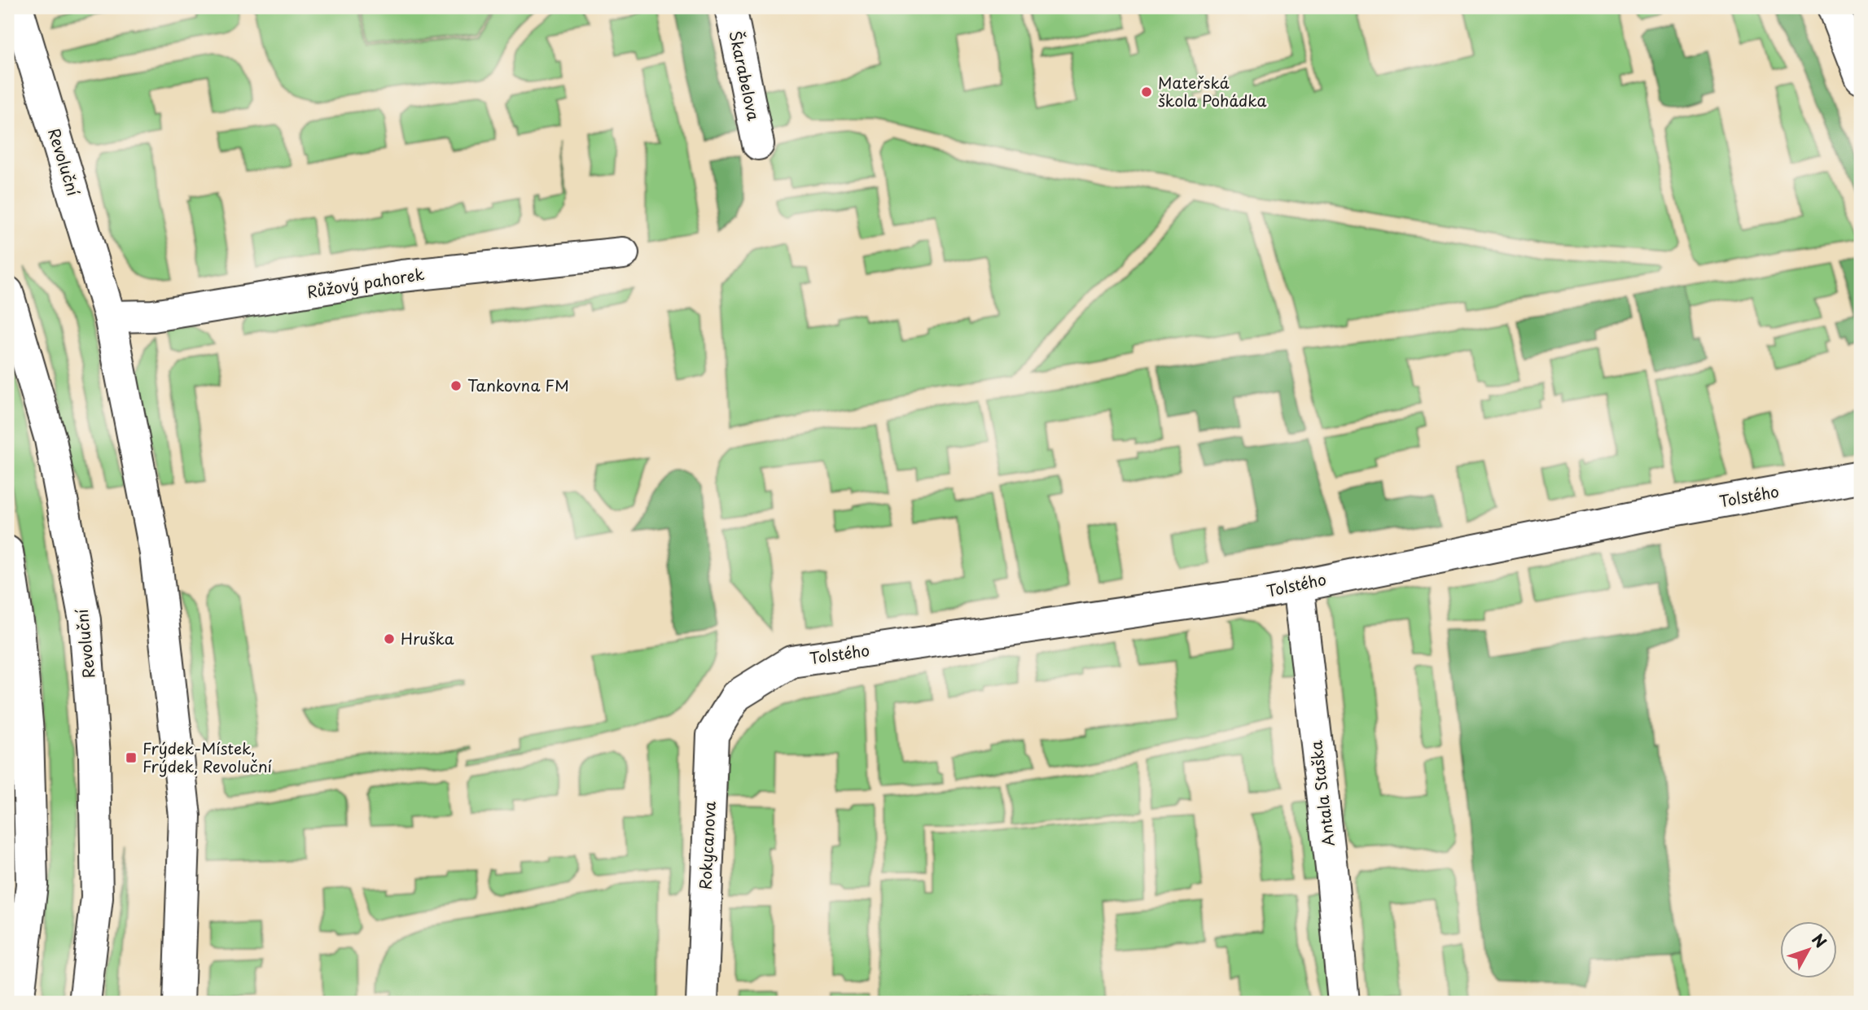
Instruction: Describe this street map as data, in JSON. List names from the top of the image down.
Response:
{
  "streets": {
    "street": [
      "Škarabelova",
      "Revoluční",
      "Růžový pahorek",
      "Tolstého",
      "Antala Staška",
      "Rokycanova"
    ]
  },
  "crossings": [
    ["Revoluční", "Růžový pahorek"],
    ["Tolstého", "Antala Staška"],
    ["Tolstého", "Rokycanova"]
  ],
  "places": {
    "other": ["Mateřská škola Pohádka", "Tankovna FM", "Hruška"],
    "transit": ["Frýdek-Místek, Frýdek, Revoluční"]
  },
  "north": "top right"
}
